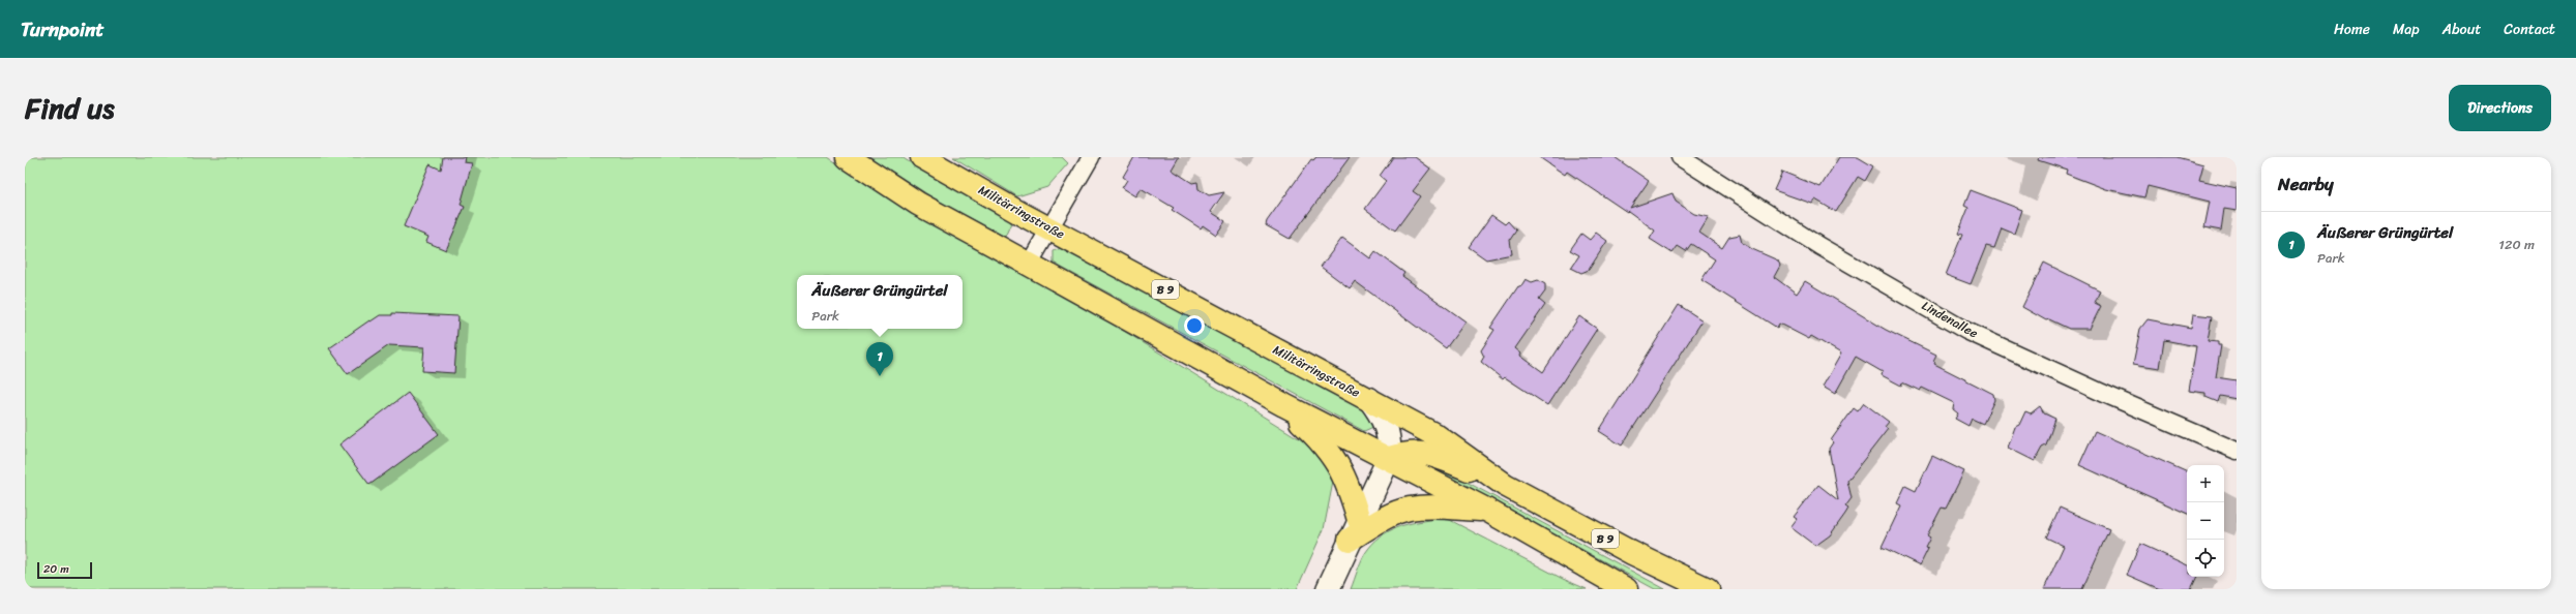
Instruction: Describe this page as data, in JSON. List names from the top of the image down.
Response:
{
  "streets": {
    "main road": ["Militärringstraße", "B 9"],
    "street": ["Lindenallee"]
  },
  "crossings": [
    ["Militärringstraße", "B 9"]
  ],
  "scale_bar": "20 m",
  "page": {
    "header": "Turnpoint",
    "nav": [
      "Home",
      "Map",
      "About",
      "Contact"
    ],
    "title": "Find us",
    "buttons": "Directions",
    "heading": "Nearby",
    "list": [
      {
        "mark": "1",
        "name": "Äußerer Grüngürtel",
        "note": "Park",
        "value": "120 m"
      }
    ],
    "popup": ["Äußerer Grüngürtel", "Park"],
    "pins": "1",
    "map_buttons": ["+", "−"],
    "scale": "20 m"
  }
}
